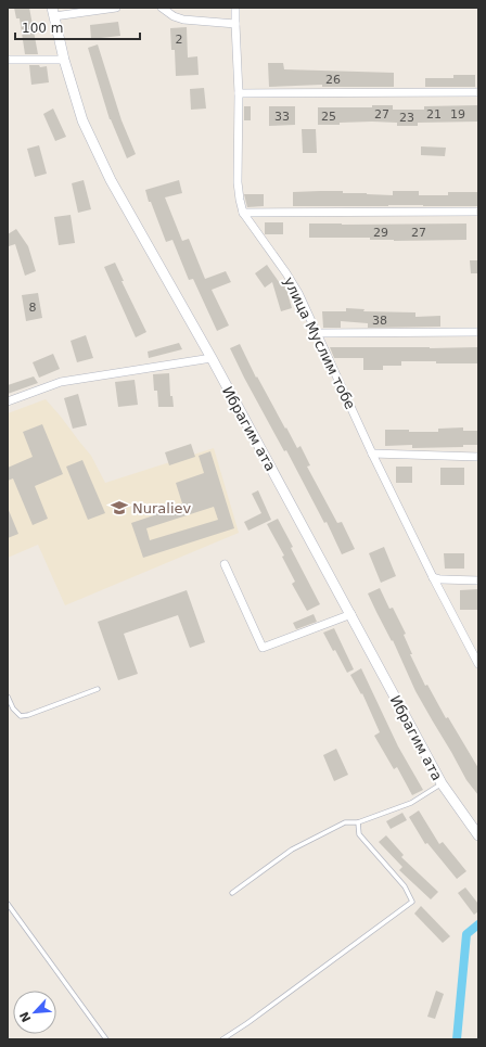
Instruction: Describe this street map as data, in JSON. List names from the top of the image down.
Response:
{
  "streets": {
    "street": ["улица Муслим тобе", "Ибрагим ата"]
  },
  "places": {
    "school or university": ["Nuraliev"]
  },
  "house_numbers": [
    "2",
    "26",
    "27",
    "21",
    "19",
    "33",
    "25",
    "23",
    "29",
    "27",
    "8",
    "38"
  ],
  "scale_bar": "100 m",
  "north": "bottom left"
}
